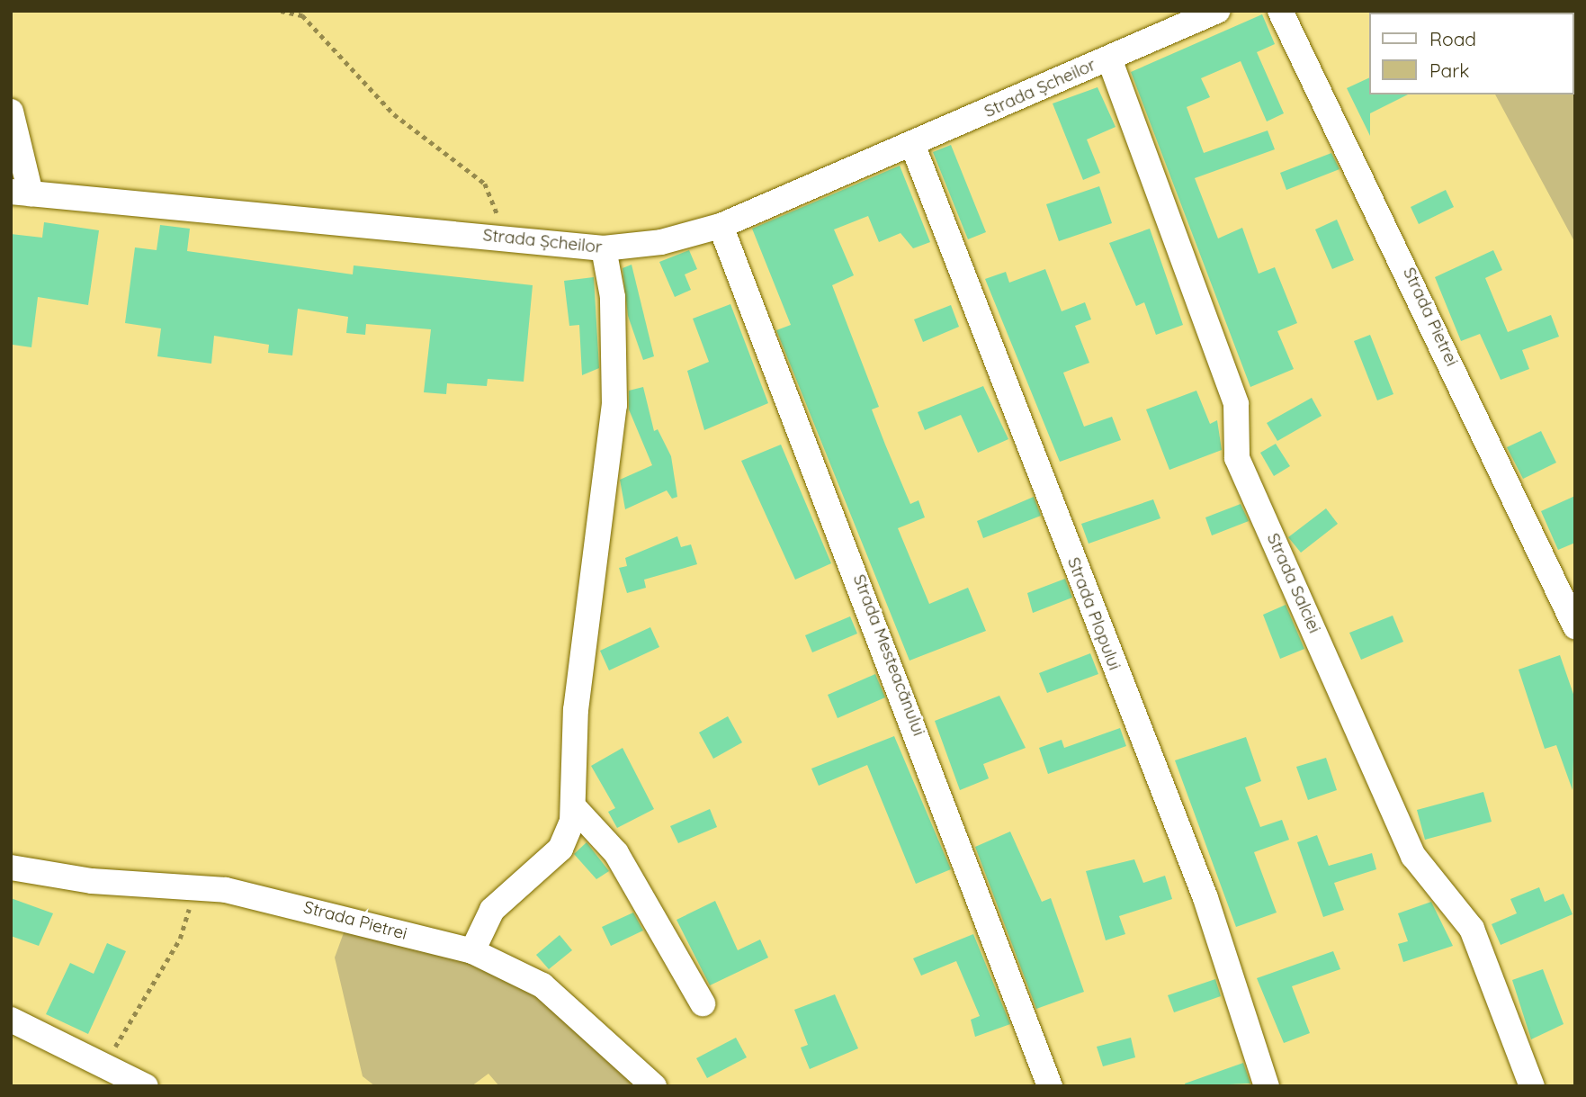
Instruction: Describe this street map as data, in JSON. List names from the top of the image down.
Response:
{
  "streets": {
    "street": [
      "Strada Șcheilor",
      "Strada Pietrei",
      "Strada Salciei",
      "Strada Plopului",
      "Strada Mesteacănului"
    ]
  },
  "crossings": [
    ["Strada Șcheilor", "Strada Salciei"],
    ["Strada Șcheilor", "Strada Plopului"],
    ["Strada Șcheilor", "Strada Mesteacănului"]
  ],
  "legend": ["Road", "Park"]
}
